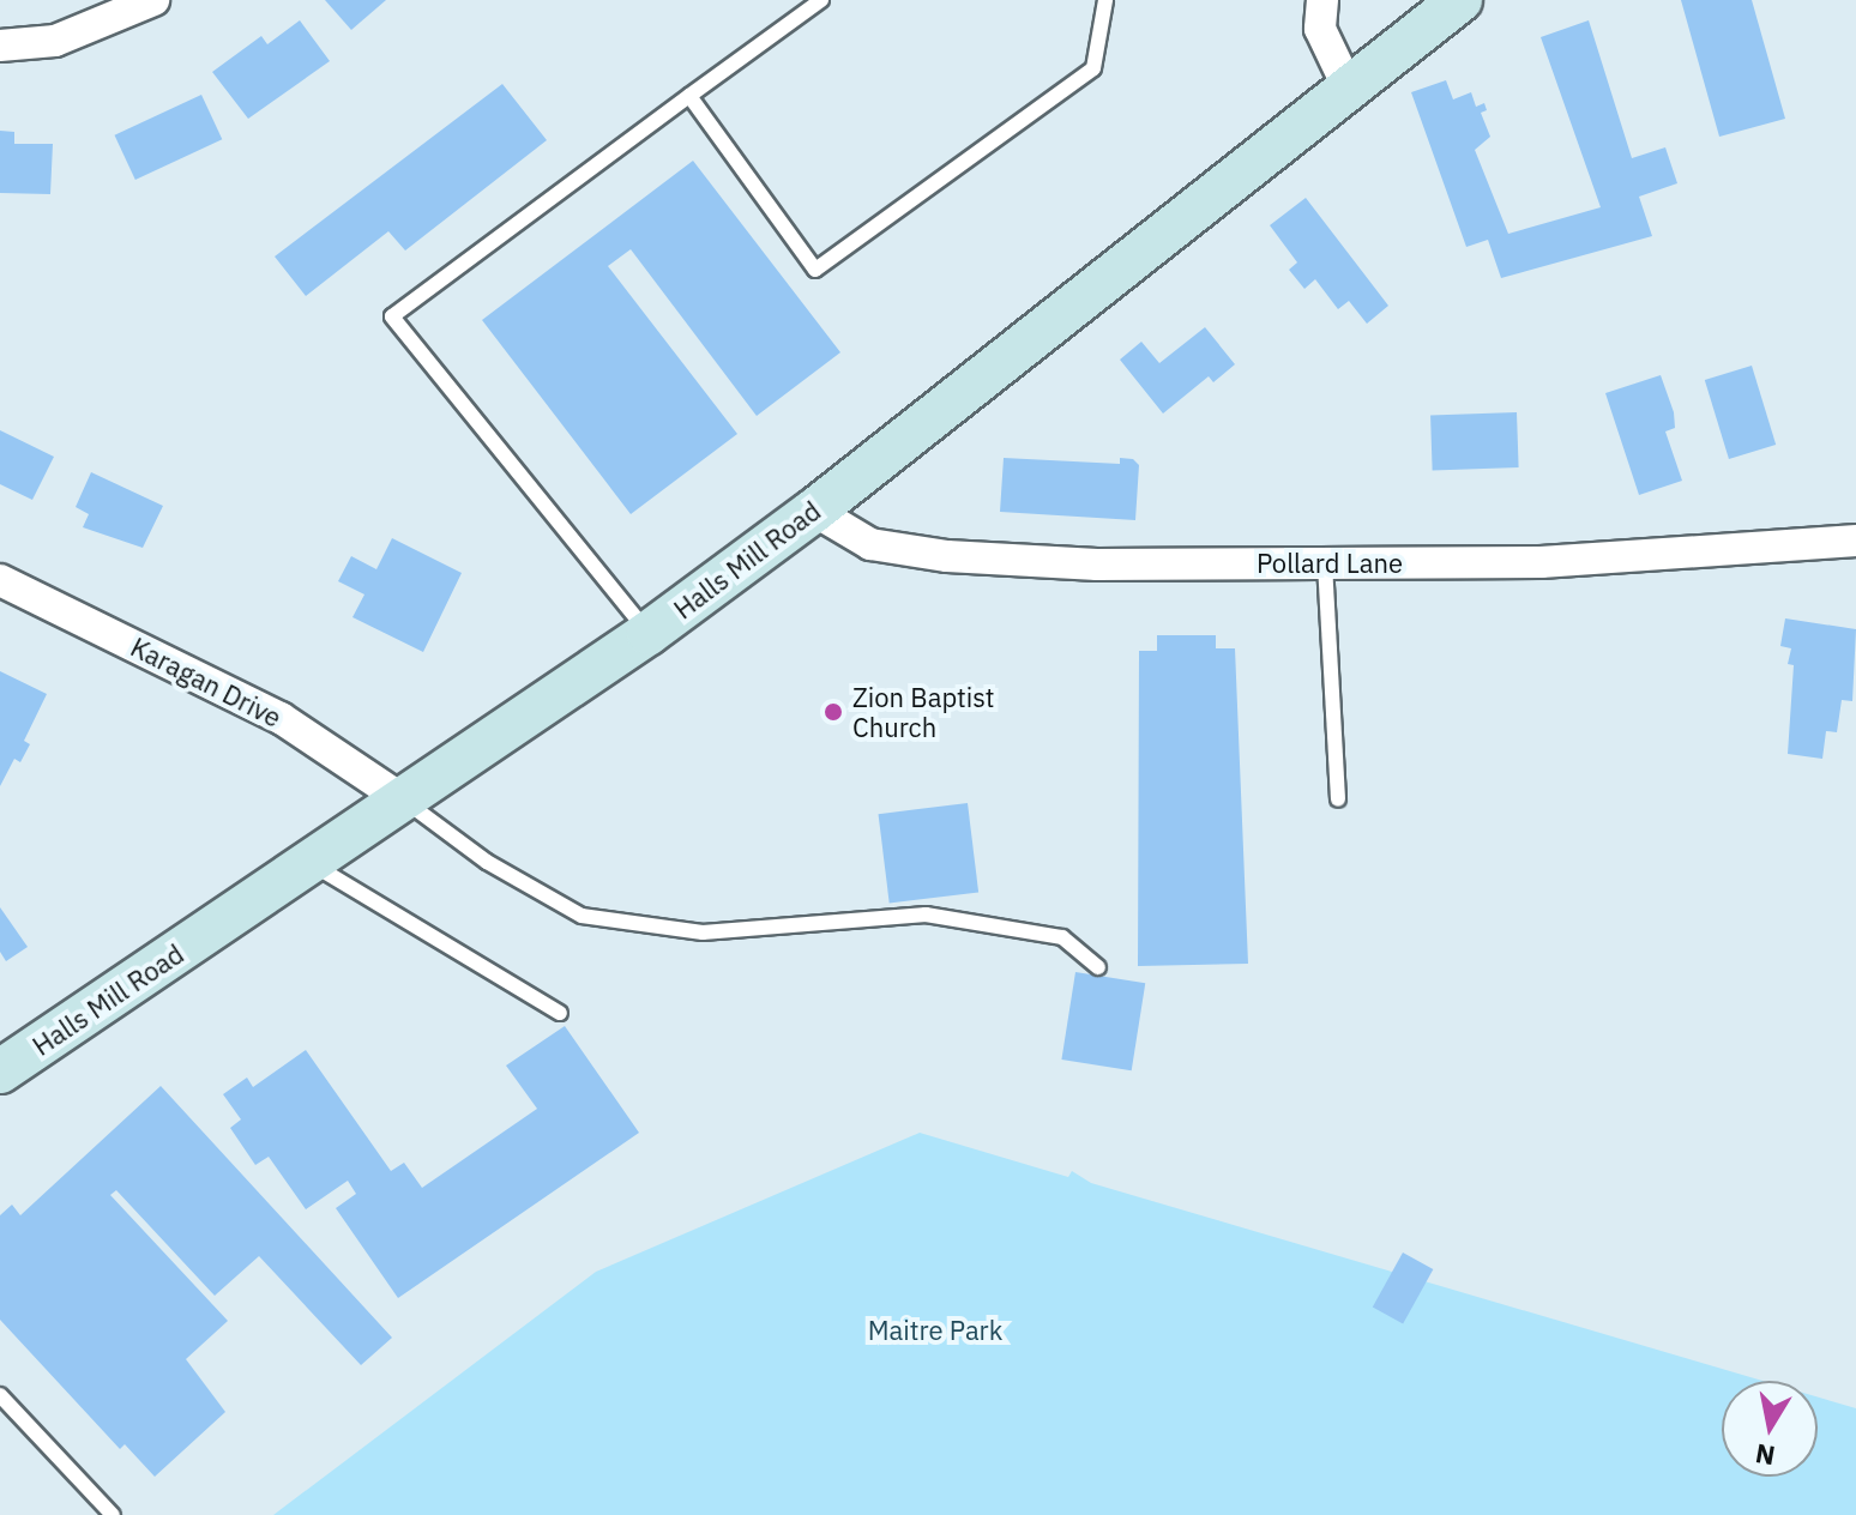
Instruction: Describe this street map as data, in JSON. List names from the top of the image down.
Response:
{
  "streets": {
    "street": ["Halls Mill Road", "Pollard Lane", "Karagan Drive"]
  },
  "crossings": [
    ["Halls Mill Road", "Pollard Lane"],
    ["Halls Mill Road", "Karagan Drive"]
  ],
  "parks": ["Maitre Park"],
  "places": ["Zion Baptist Church"],
  "north": "bottom"
}
